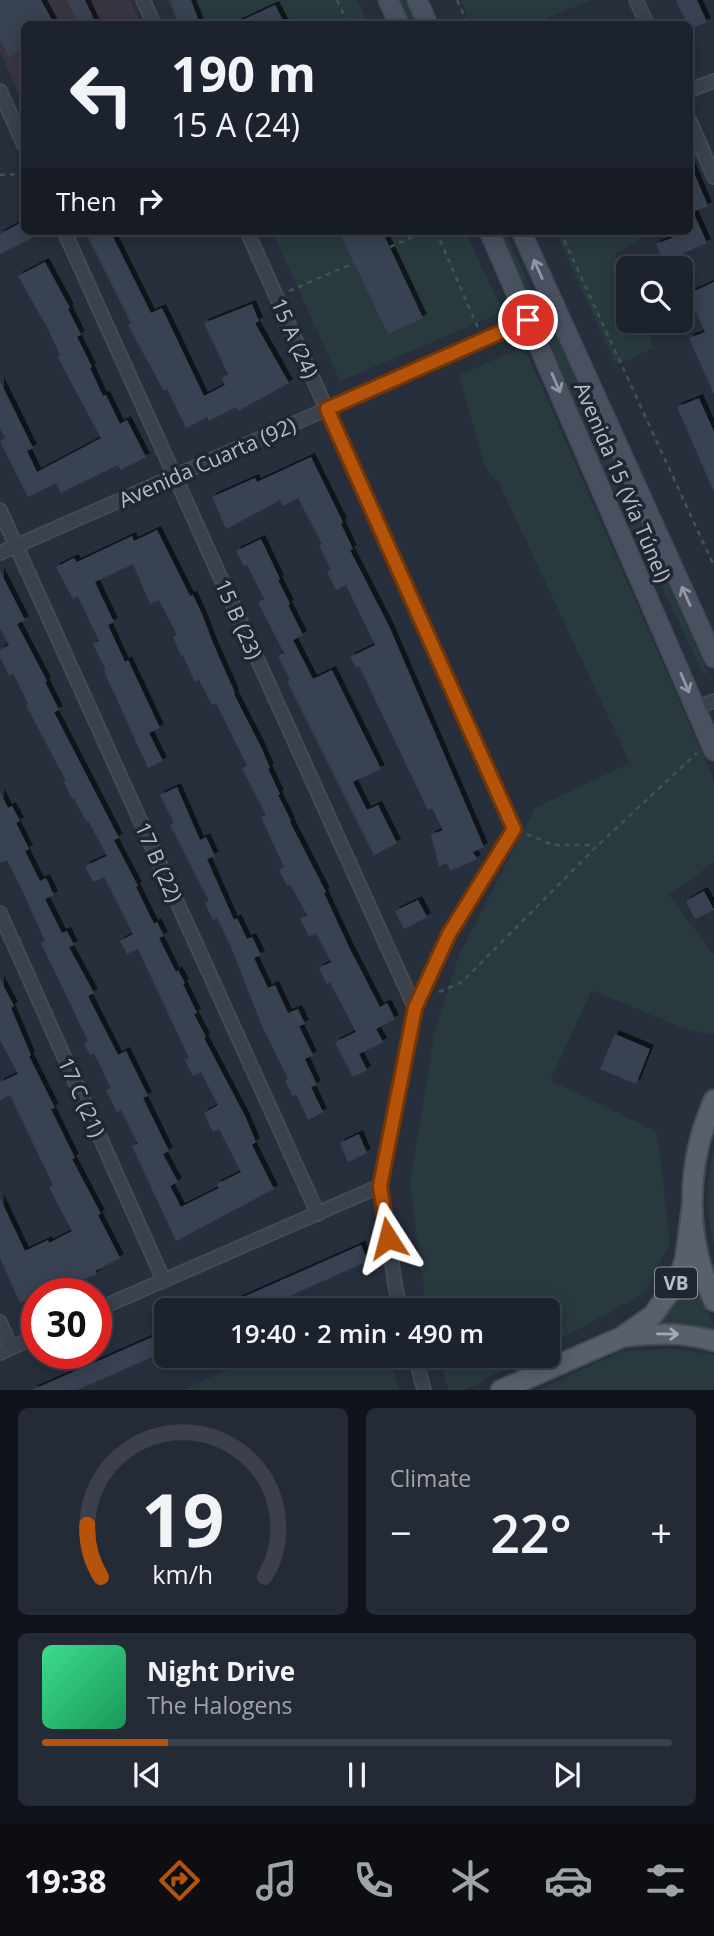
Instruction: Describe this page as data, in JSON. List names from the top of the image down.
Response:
{
  "streets": {
    "main road": ["Avenida 15 (Vía Túnel)", "VB"],
    "street": [
      "15 A (24)",
      "Avenida Cuarta (92)",
      "15 B (23)",
      "17 B (22)",
      "17 C (21)"
    ]
  },
  "crossings": [
    ["15 A (24)", "Avenida Cuarta (92)"],
    ["Avenida Cuarta (92)", "Avenida 15 (Vía Túnel)"],
    ["Avenida Cuarta (92)", "15 B (23)"],
    ["Avenida Cuarta (92)", "17 B (22)"]
  ],
  "page": {
    "turn": ["190 m", "15 A (24)"],
    "then": "Then",
    "limit": "30",
    "trip": "19:40 · 2 min · 490 m",
    "tile": "Climate",
    "heat": ["−", "22°", "+"],
    "song": ["Night Drive", "The Halogens"],
    "tabs": "19:38",
    "gauge": ["19", "km/h"]
  }
}
